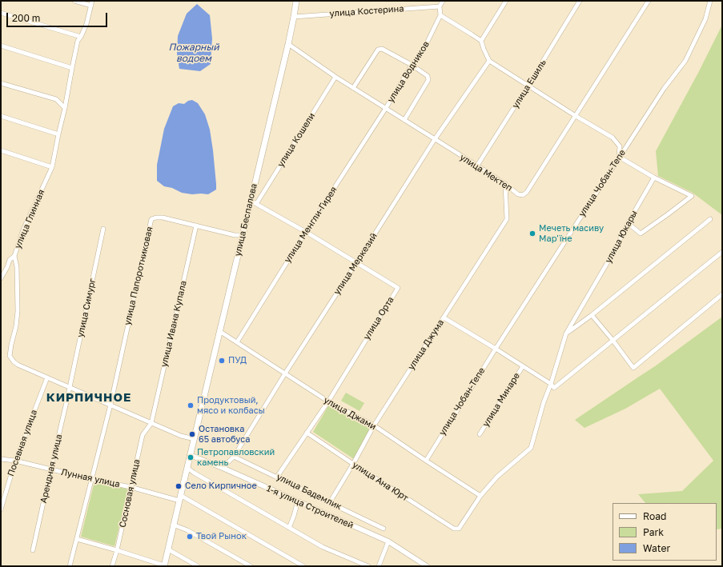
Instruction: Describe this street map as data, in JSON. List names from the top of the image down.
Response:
{
  "streets": {
    "main road": ["улица Беспалова"],
    "street": [
      "улица Костерина",
      "улица Водников",
      "улица Ешиль",
      "улица Кошели",
      "улица Мектеп",
      "улица Чобан-Тепе",
      "улица Глинная",
      "улица Менгли-Гирея",
      "улица Юкары",
      "улица Меркезий",
      "улица Папоротниковая",
      "улица Симург",
      "улица Орта",
      "улица Ивана Купала",
      "улица Джума",
      "улица Минаре",
      "улица Джами",
      "Посевная улица",
      "Арендная улица",
      "Лунная улица",
      "улица Ана Юрт",
      "улица Бадемлик",
      "Сосновая улица",
      "1-я улица Строителей"
    ]
  },
  "crossings": [
    ["улица Костерина", "улица Беспалова"],
    ["улица Водников", "улица Мектеп"],
    ["улица Водников", "улица Менгли-Гирея"],
    ["улица Ешиль", "улица Мектеп"],
    ["улица Кошели", "улица Мектеп"],
    ["улица Кошели", "улица Орта"],
    ["улица Мектеп", "улица Беспалова"],
    ["улица Мектеп", "улица Менгли-Гирея"],
    ["улица Мектеп", "улица Меркезий"],
    ["улица Мектеп", "улица Джума"],
    ["улица Чобан-Тепе", "улица Джами"],
    ["улица Глинная", "улица Беспалова"],
    ["улица Глинная", "улица Папоротниковая"],
    ["улица Глинная", "улица Симург"],
    ["улица Глинная", "улица Ивана Купала"],
    ["улица Глинная", "Посевная улица"],
    ["улица Глинная", "Арендная улица"],
    ["улица Глинная", "Сосновая улица"],
    ["улица Беспалова", "улица Папоротниковая"],
    ["улица Беспалова", "улица Орта"],
    ["улица Беспалова", "улица Джами"],
    ["улица Беспалова", "Лунная улица"],
    ["улица Беспалова", "1-я улица Строителей"],
    ["улица Менгли-Гирея", "улица Орта"],
    ["улица Менгли-Гирея", "улица Джами"],
    ["улица Юкары", "улица Джами"],
    ["улица Юкары", "улица Ана Юрт"],
    ["улица Меркезий", "улица Орта"],
    ["улица Меркезий", "улица Джами"],
    ["улица Меркезий", "улица Бадемлик"],
    ["улица Меркезий", "1-я улица Строителей"],
    ["улица Папоротниковая", "улица Ивана Купала"],
    ["улица Симург", "Арендная улица"],
    ["улица Орта", "улица Джами"],
    ["улица Орта", "улица Ана Юрт"],
    ["улица Орта", "улица Бадемлик"],
    ["улица Ивана Купала", "Сосновая улица"],
    ["улица Джума", "улица Джами"],
    ["улица Джума", "улица Ана Юрт"],
    ["улица Джума", "улица Бадемлик"],
    ["Посевная улица", "Лунная улица"],
    ["Арендная улица", "Лунная улица"],
    ["Лунная улица", "Сосновая улица"]
  ],
  "districts": ["КИРПИЧНОЕ"],
  "water": ["Пожарный водоем"],
  "places": [
    "Мечеть масиву Мар'їне",
    "ПУД",
    "Продуктовый, мясо и колбасы",
    "Остановка 65 автобуса",
    "Петропавловский камень",
    "Село Кирпичное",
    "Твой Рынок"
  ],
  "legend": ["Road", "Park", "Water"],
  "scale_bar": "200 m"
}
